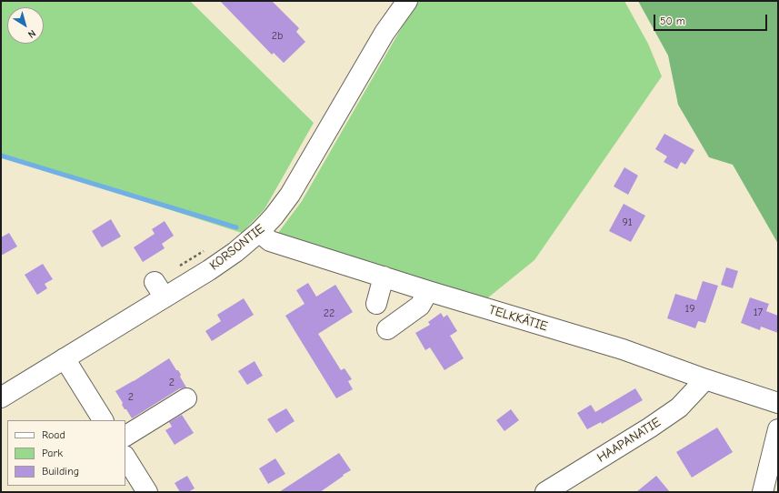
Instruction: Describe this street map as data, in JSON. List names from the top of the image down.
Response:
{
  "streets": {
    "street": ["KORSONTIE", "TELKKÄTIE", "HAAPANATIE"]
  },
  "crossings": [
    ["KORSONTIE", "TELKKÄTIE"],
    ["TELKKÄTIE", "HAAPANATIE"]
  ],
  "house_numbers": [
    "2b",
    "91",
    "19",
    "17",
    "22",
    "2",
    "2"
  ],
  "legend": ["Road", "Park", "Building"],
  "scale_bar": "50 m",
  "north": "bottom right"
}
